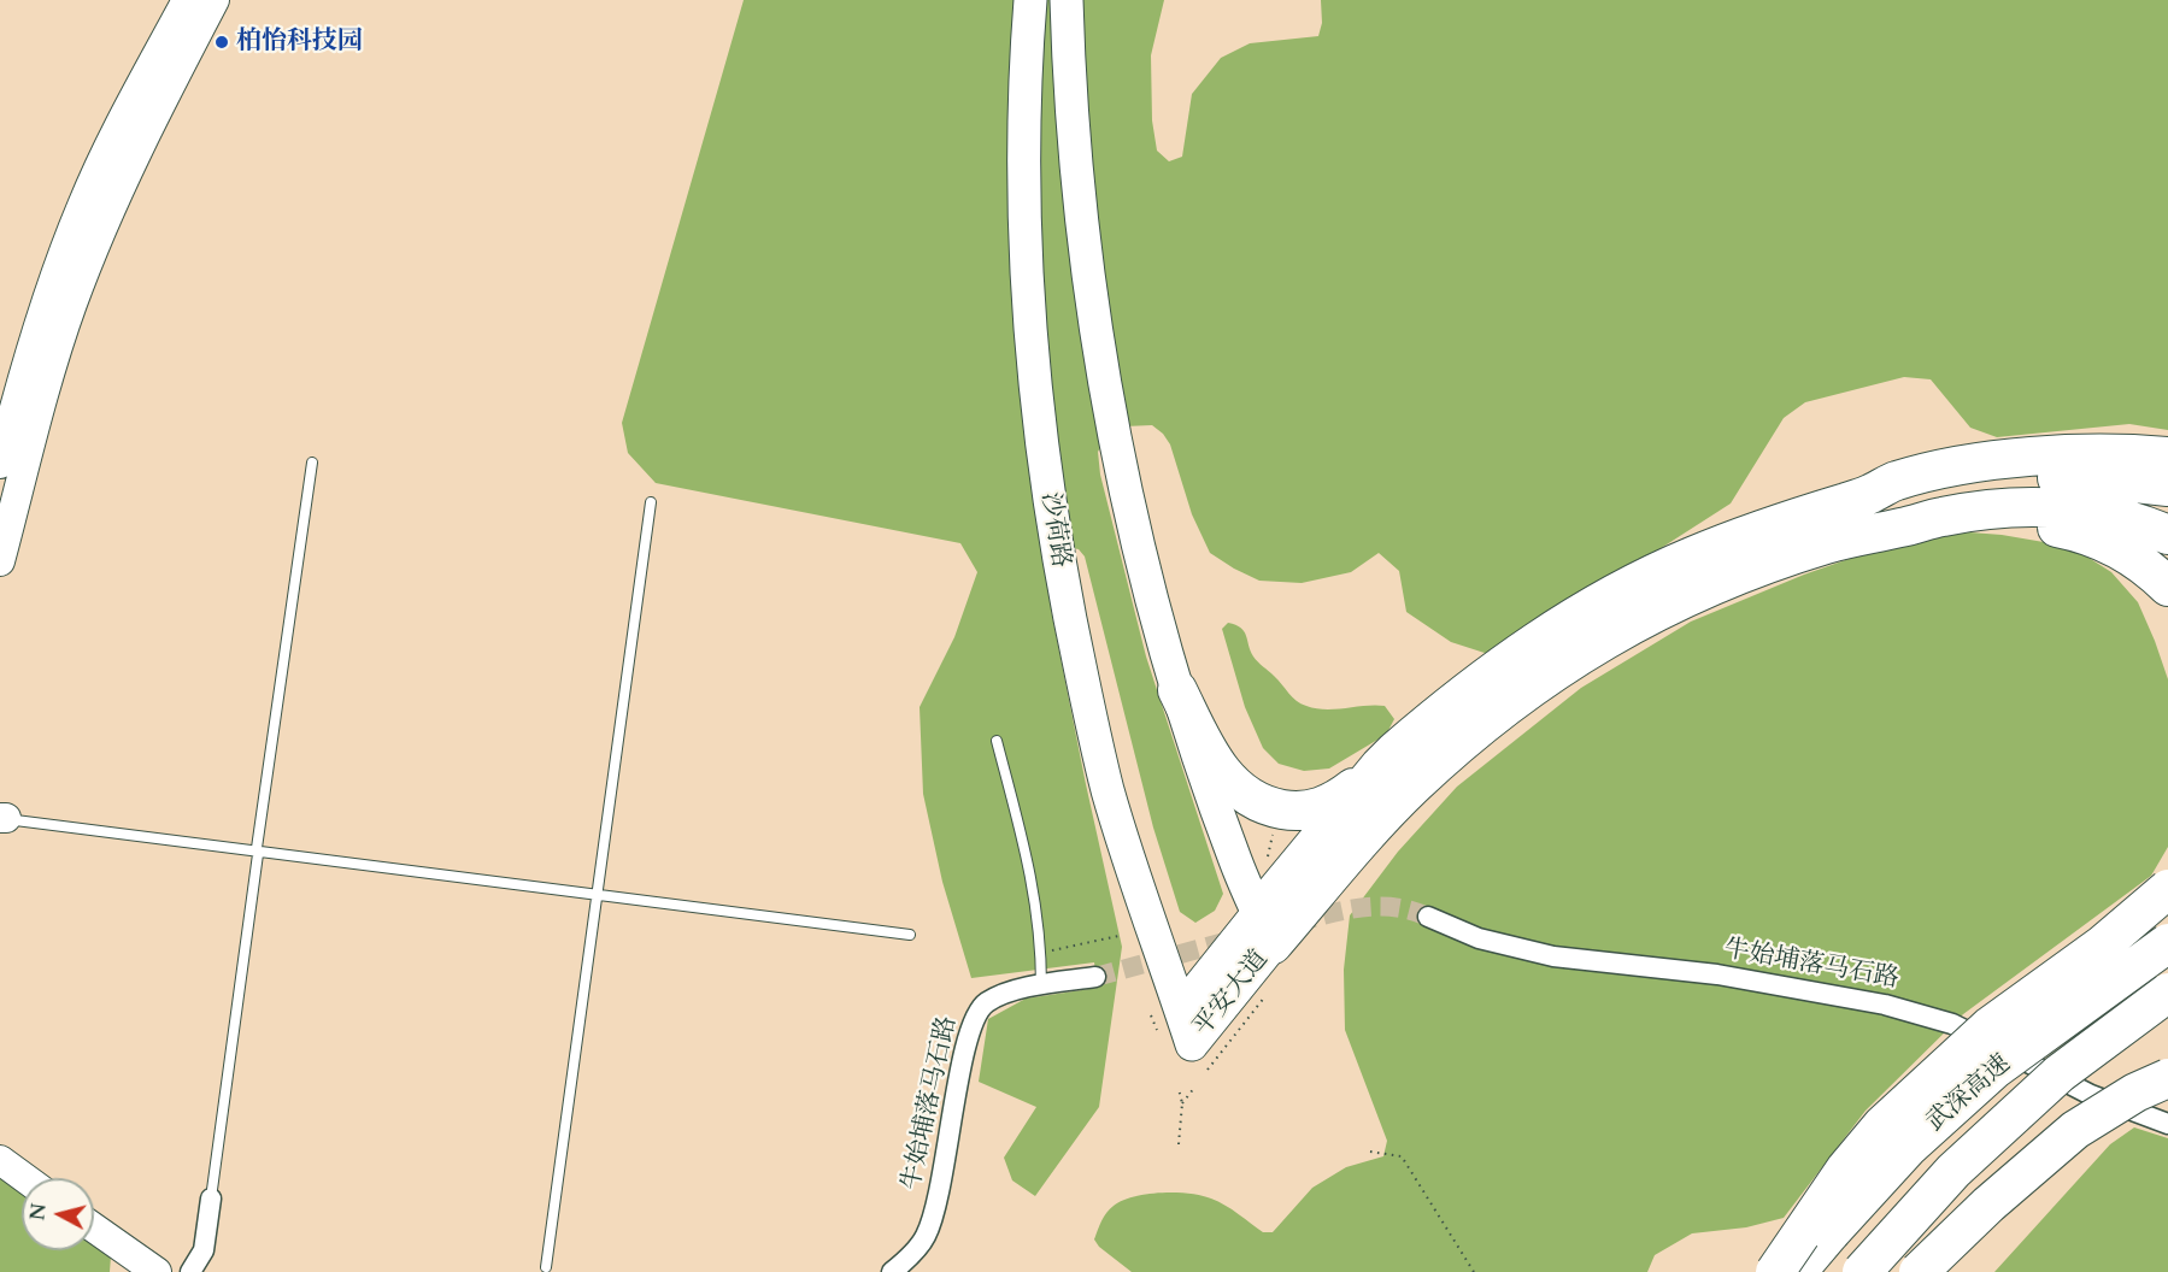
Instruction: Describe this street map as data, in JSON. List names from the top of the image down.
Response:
{
  "streets": {
    "highway": ["武深高速"],
    "main road": ["沙荷路", "平安大道"],
    "street": ["牛始埔落马石路"]
  },
  "crossings": [
    ["沙荷路", "平安大道"]
  ],
  "places": ["柏怡科技园"],
  "north": "left"
}
